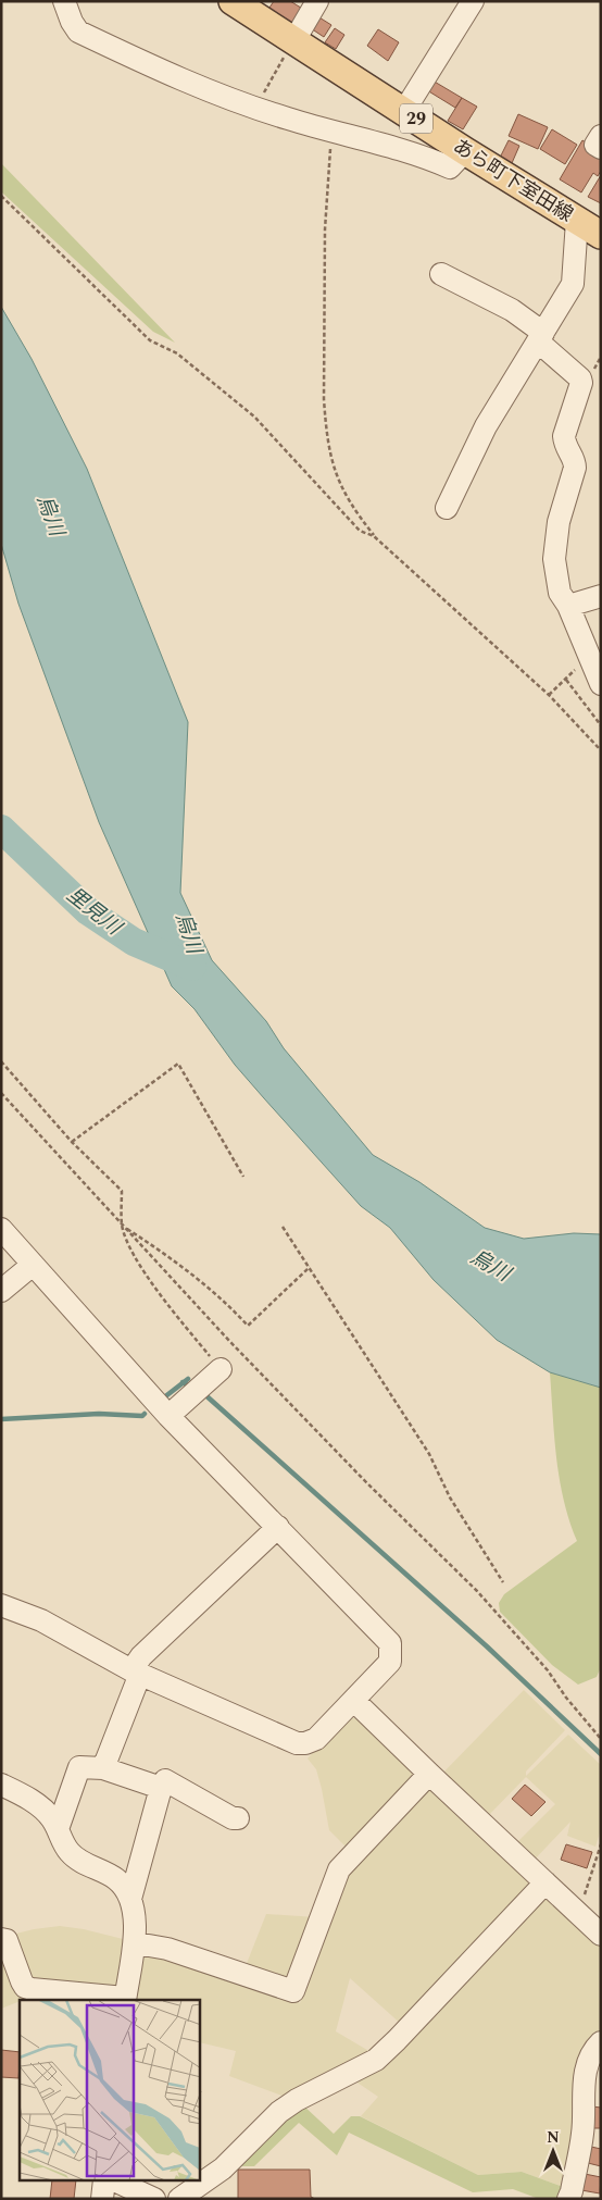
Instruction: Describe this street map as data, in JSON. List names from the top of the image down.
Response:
{
  "streets": {
    "main road": ["29", "あら町下室田線"]
  },
  "water": ["烏川", "里見川"],
  "north": "top"
}
